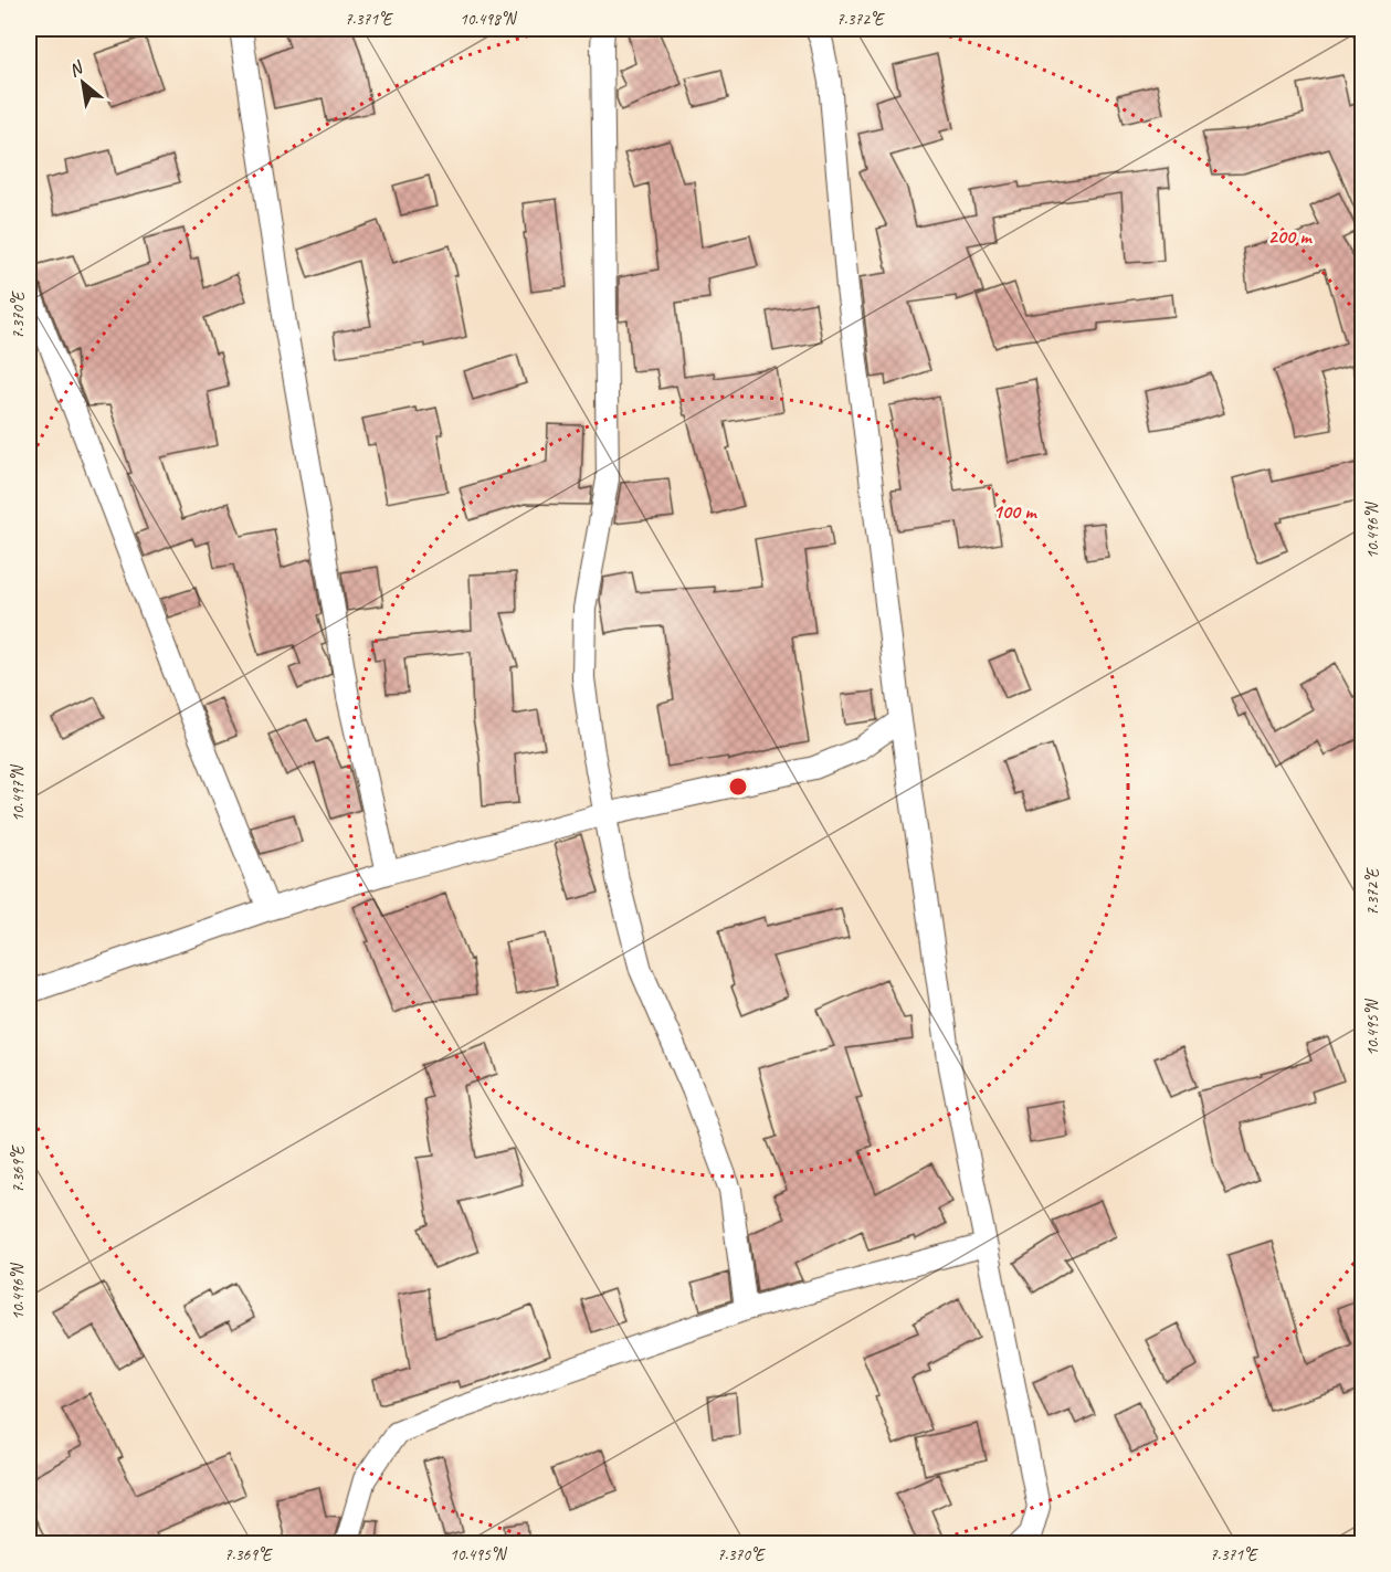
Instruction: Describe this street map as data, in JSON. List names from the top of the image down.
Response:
{
  "north": "top left",
  "coordinates": [
    "7.371°E",
    "10.498°N",
    "7.372°E",
    "7.370°E",
    "10.496°N",
    "10.497°N",
    "10.495°N",
    "7.369°E"
  ],
  "rings": ["200 m", "100 m"]
}
